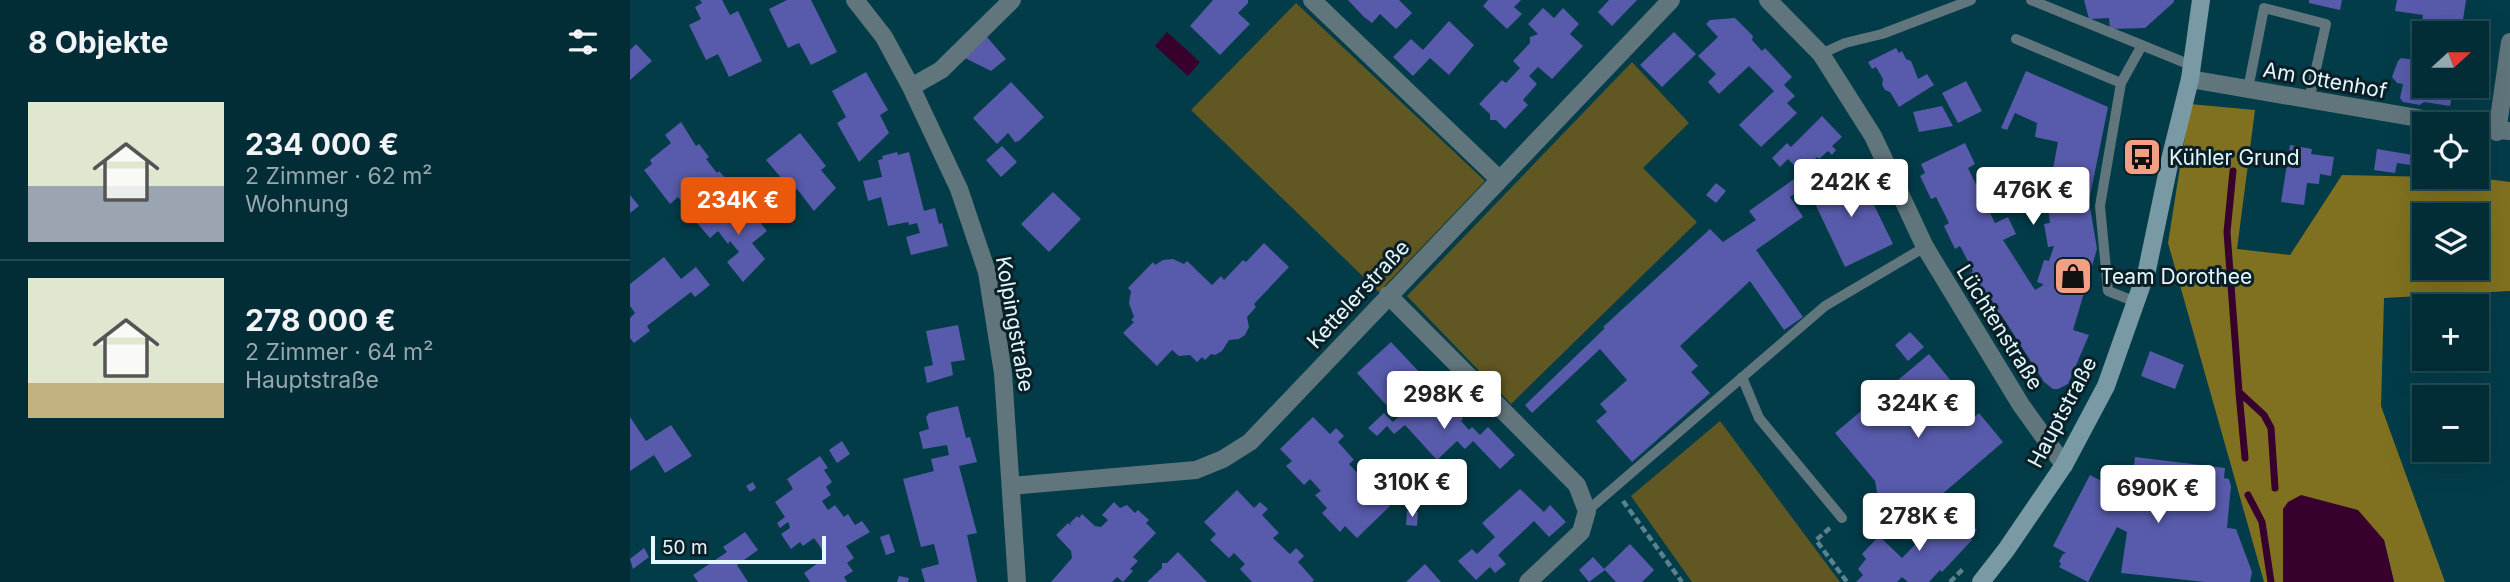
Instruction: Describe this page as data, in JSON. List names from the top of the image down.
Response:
{
  "streets": {
    "main road": ["Hauptstraße"],
    "street": [
      "Am Ottenhof",
      "Kettelerstraße",
      "Kolpingstraße",
      "Lüchtenstraße"
    ]
  },
  "crossings": [
    ["Am Ottenhof", "Hauptstraße"],
    ["Kettelerstraße", "Kolpingstraße"],
    ["Lüchtenstraße", "Hauptstraße"]
  ],
  "places": {
    "bus stop": ["Kühler Grund"],
    "shop": ["Team Dorothee"]
  },
  "scale_bar": "50 m",
  "north": "right",
  "page": {
    "heading": "8 Objekte",
    "map_buttons": ["+", "−"],
    "list": [
      {
        "name": "234 000 €",
        "note": "2 Zimmer · 62 m² · Wohnung"
      },
      {
        "name": "278 000 €",
        "note": "2 Zimmer · 64 m² · Hauptstraße"
      }
    ],
    "price": [
      "242K €",
      "476K €",
      "234K €",
      "298K €",
      "324K €",
      "310K €",
      "690K €",
      "278K €"
    ],
    "scale": "50 m"
  }
}
